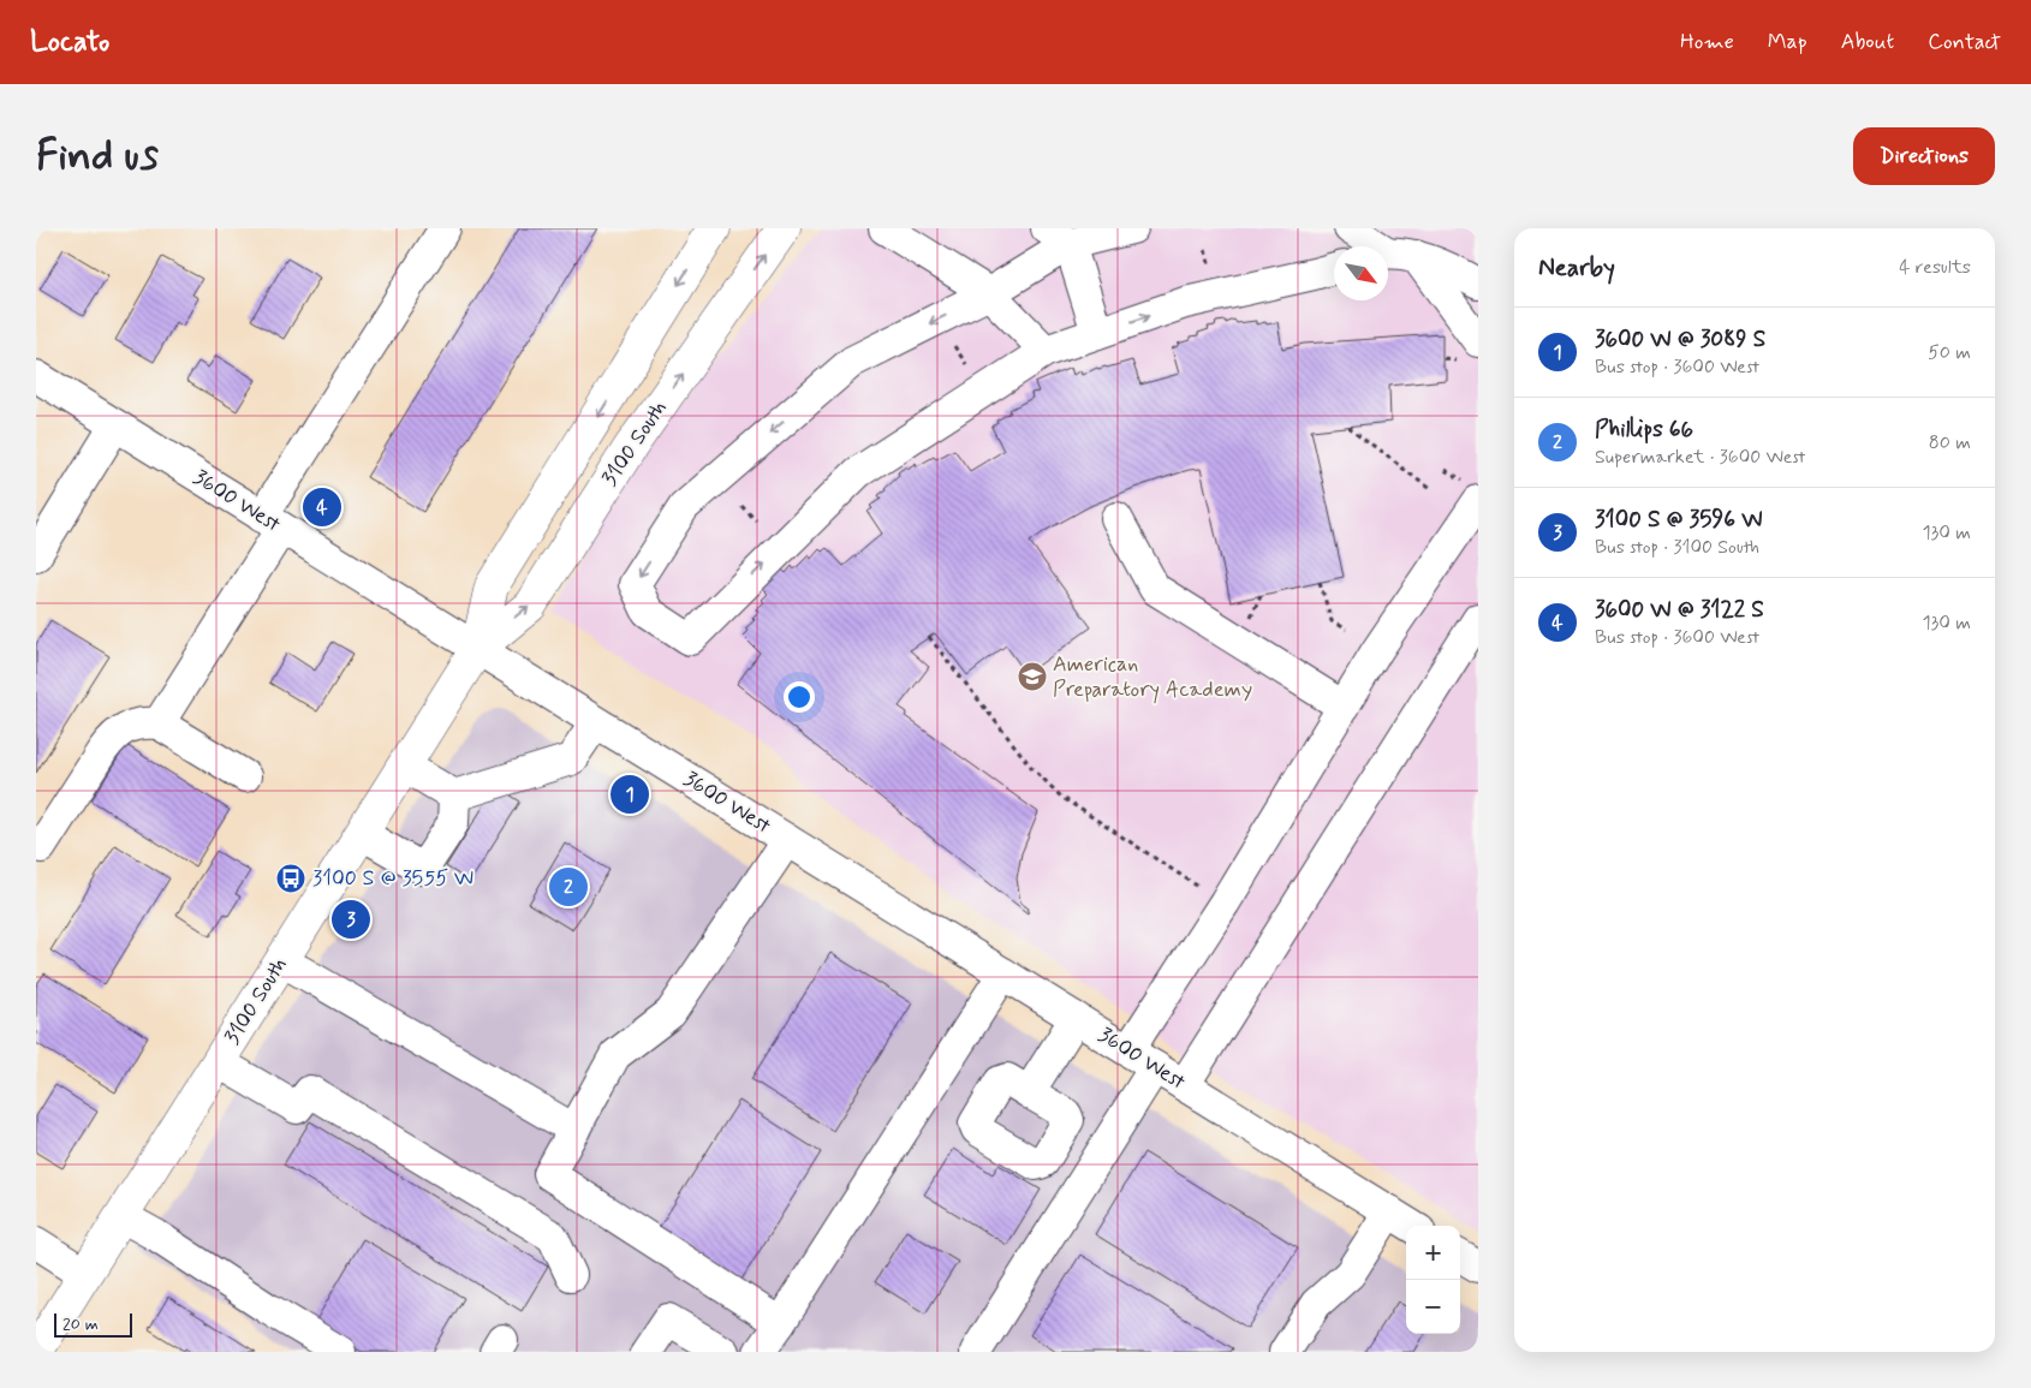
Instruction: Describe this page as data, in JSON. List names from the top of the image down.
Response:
{
  "streets": {
    "main road": ["3100 South"],
    "street": ["3600 West"]
  },
  "crossings": [
    ["3100 South", "3600 West"]
  ],
  "places": {
    "school or university": ["American Preparatory Academy"],
    "bus stop": ["3100 S @ 3555 W"]
  },
  "scale_bar": "20 m",
  "north": "bottom right",
  "page": {
    "header": "Locato",
    "nav": [
      "Home",
      "Map",
      "About",
      "Contact"
    ],
    "buttons": "Directions",
    "title": "Find us",
    "heading": ["Nearby", "4 results"],
    "list": [
      {
        "mark": "1",
        "name": "3600 W @ 3089 S",
        "note": "Bus stop · 3600 West",
        "value": "50 m"
      },
      {
        "mark": "2",
        "name": "Phillips 66",
        "note": "Supermarket · 3600 West",
        "value": "80 m"
      },
      {
        "mark": "3",
        "name": "3100 S @ 3596 W",
        "note": "Bus stop · 3100 South",
        "value": "130 m"
      },
      {
        "mark": "4",
        "name": "3600 W @ 3122 S",
        "note": "Bus stop · 3600 West",
        "value": "130 m"
      }
    ],
    "pins": [
      "4",
      "1",
      "2",
      "3"
    ],
    "map_buttons": ["+", "−"],
    "scale": "20 m"
  }
}
